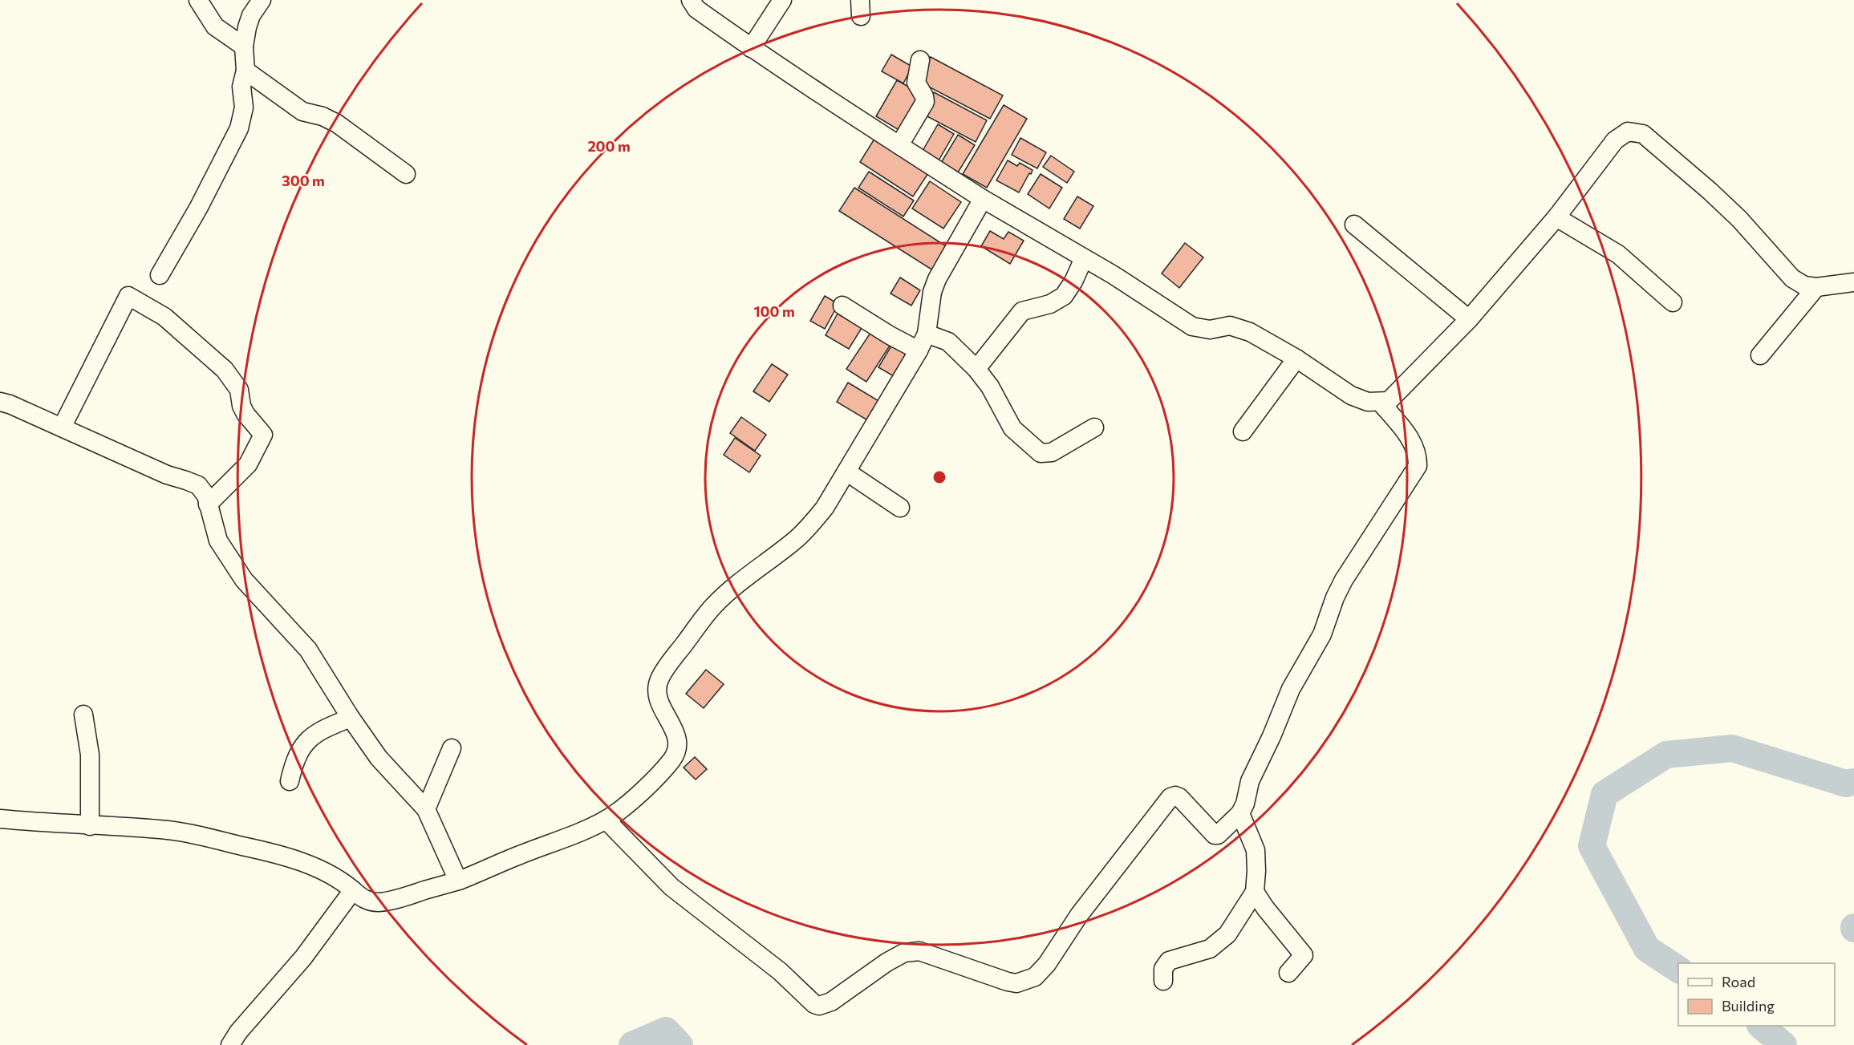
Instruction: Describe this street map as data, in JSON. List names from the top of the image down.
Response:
{
  "legend": ["Road", "Building"],
  "rings": ["200 m", "300 m", "100 m"]
}
